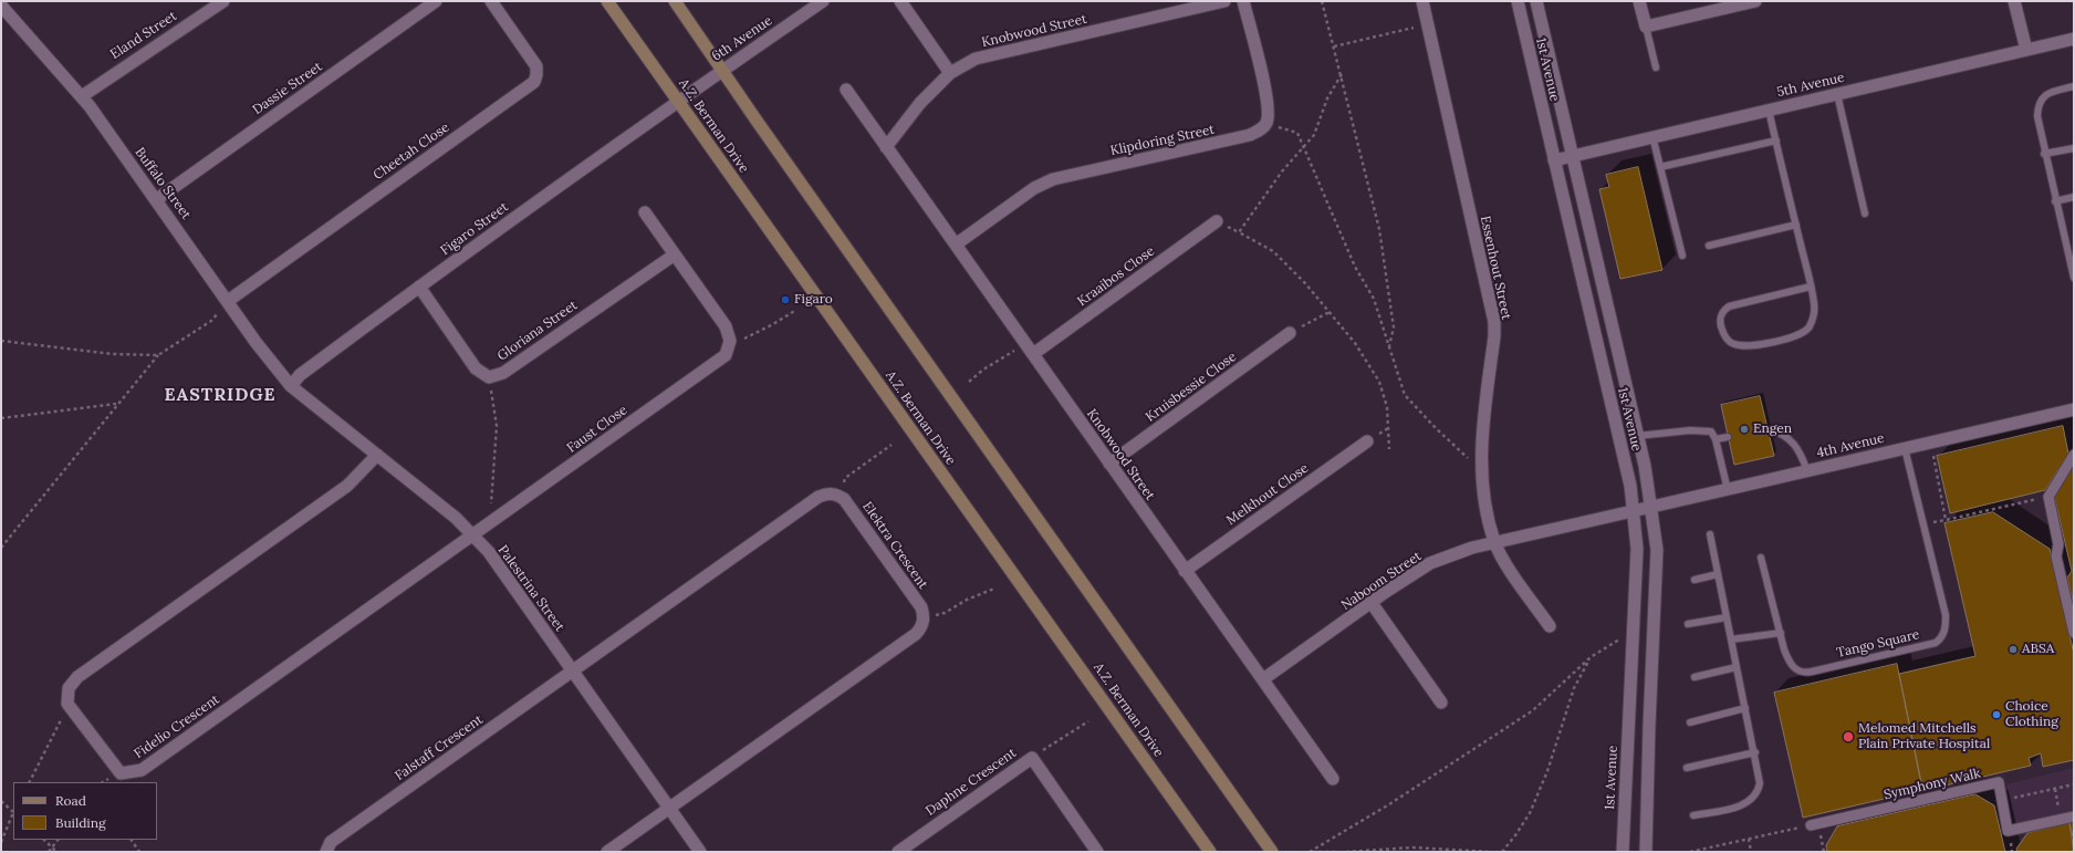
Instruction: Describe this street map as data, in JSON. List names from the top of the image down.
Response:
{
  "streets": {
    "main road": ["A.Z. Berman Drive"],
    "street": [
      "Knobwood Street",
      "Eland Street",
      "6th Avenue",
      "1st Avenue",
      "5th Avenue",
      "Dassie Street",
      "Klipdoring Street",
      "Cheetah Close",
      "Buffalo Street",
      "Figaro Street",
      "Essenhout Street",
      "Kraaibos Close",
      "Gloriana Street",
      "Kruisbessie Close",
      "Faust Close",
      "4th Avenue",
      "Melkhout Close",
      "Elektra Crescent",
      "Naboom Street",
      "Palestrina Street",
      "Fidelio Crescent",
      "Falstaff Crescent",
      "Daphne Crescent",
      "Symphony Walk"
    ],
    "lane": ["Tango Square"]
  },
  "crossings": [
    ["Knobwood Street", "Klipdoring Street"],
    ["Knobwood Street", "Kraaibos Close"],
    ["Knobwood Street", "Kruisbessie Close"],
    ["Knobwood Street", "Melkhout Close"],
    ["Knobwood Street", "Naboom Street"],
    ["Eland Street", "Buffalo Street"],
    ["6th Avenue", "A.Z. Berman Drive"],
    ["6th Avenue", "Figaro Street"],
    ["1st Avenue", "5th Avenue"],
    ["1st Avenue", "4th Avenue"],
    ["1st Avenue", "Naboom Street"],
    ["Dassie Street", "Buffalo Street"],
    ["A.Z. Berman Drive", "Figaro Street"],
    ["Cheetah Close", "Buffalo Street"],
    ["Buffalo Street", "Figaro Street"],
    ["Buffalo Street", "Palestrina Street"],
    ["Figaro Street", "Gloriana Street"],
    ["Figaro Street", "Palestrina Street"],
    ["Essenhout Street", "Naboom Street"],
    ["Faust Close", "Palestrina Street"],
    ["Faust Close", "Fidelio Crescent"],
    ["4th Avenue", "Naboom Street"],
    ["4th Avenue", "Tango Square"],
    ["Palestrina Street", "Fidelio Crescent"],
    ["Palestrina Street", "Falstaff Crescent"]
  ],
  "districts": ["EASTRIDGE"],
  "places": [
    "Figaro",
    "Engen",
    "ABSA",
    "Choice Clothing",
    "Melomed Mitchells Plain Private Hospital"
  ],
  "legend": ["Road", "Building"]
}
